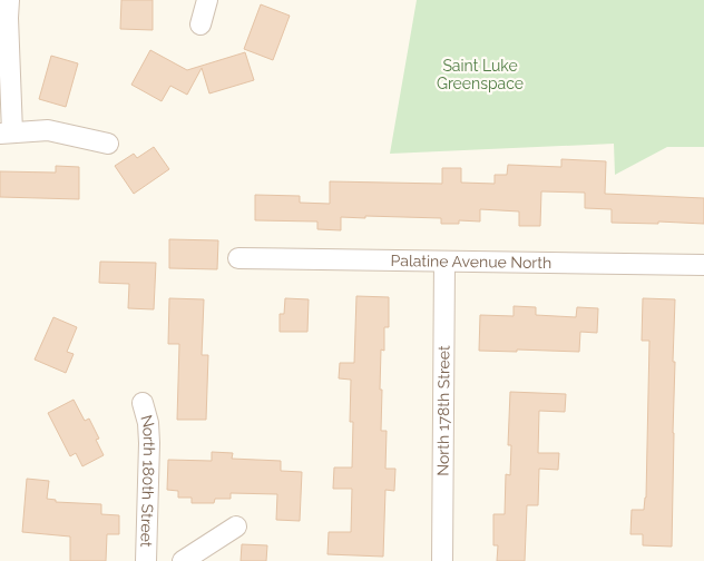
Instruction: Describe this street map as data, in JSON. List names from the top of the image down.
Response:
{
  "streets": {
    "street": ["Palatine Avenue North", "North 178th Street", "North 180th Street"]
  },
  "crossings": [
    ["Palatine Avenue North", "North 178th Street"]
  ],
  "parks": ["Saint Luke Greenspace"]
}
